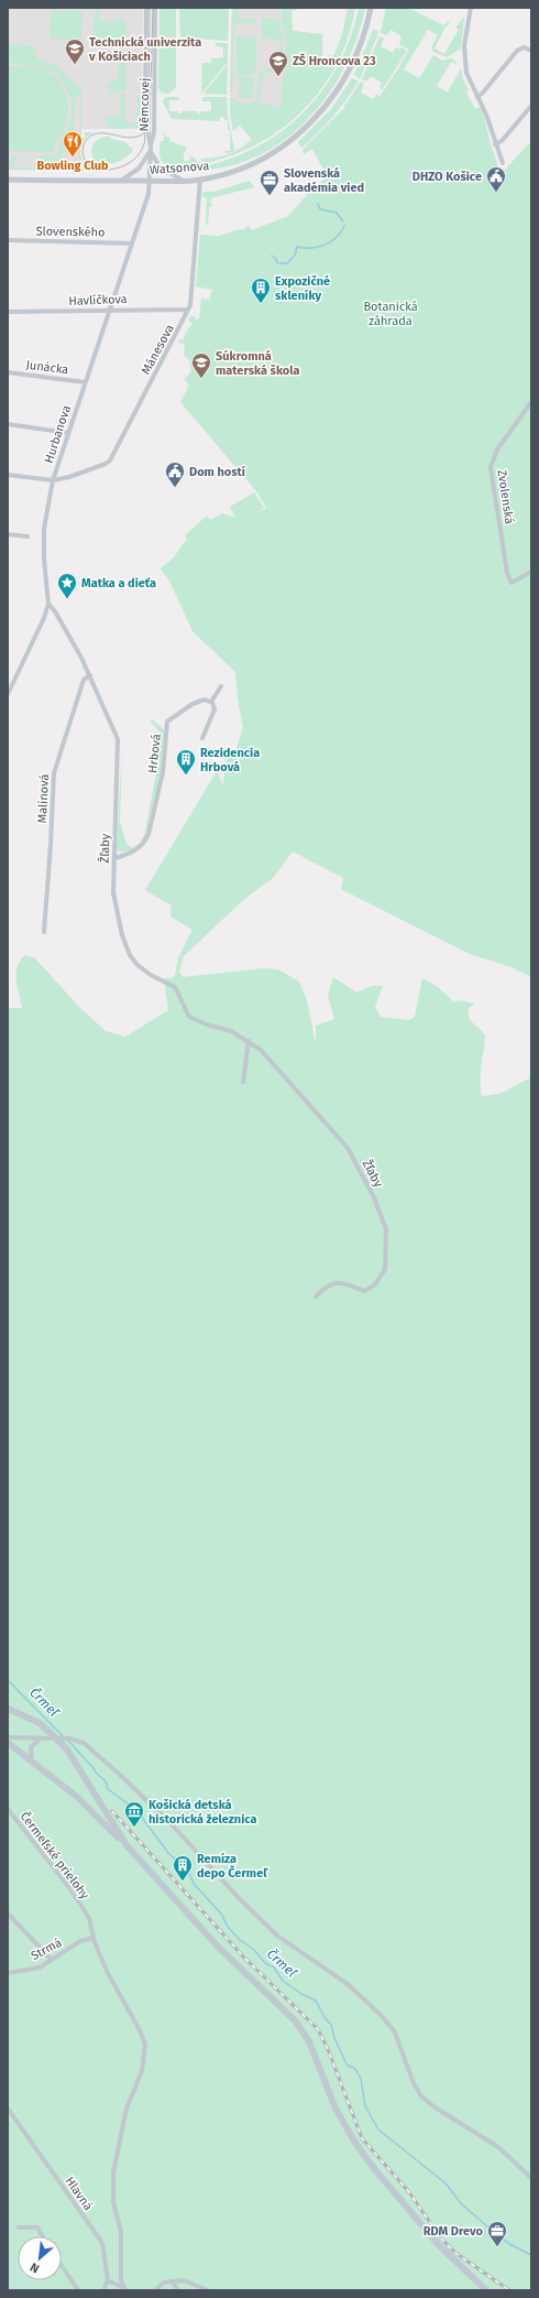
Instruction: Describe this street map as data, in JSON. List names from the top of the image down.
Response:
{
  "streets": {
    "street": [
      "Němcovej",
      "Watsonova",
      "Slovenského",
      "Havlíčkova",
      "Mánesova",
      "Junácka",
      "Hurbanova",
      "Zvolenská",
      "Hrbová",
      "Malinová",
      "Žľaby",
      "Čermeľské prielohy",
      "Strmá",
      "Hlavná"
    ]
  },
  "crossings": [
    ["Němcovej", "Watsonova"],
    ["Němcovej", "Hurbanova"],
    ["Watsonova", "Mánesova"],
    ["Watsonova", "Hurbanova"],
    ["Slovenského", "Hurbanova"],
    ["Havlíčkova", "Mánesova"],
    ["Havlíčkova", "Hurbanova"],
    ["Mánesova", "Hurbanova"],
    ["Junácka", "Hurbanova"],
    ["Hurbanova", "Žľaby"],
    ["Hrbová", "Žľaby"],
    ["Malinová", "Žľaby"],
    ["Čermeľské prielohy", "Strmá"]
  ],
  "water": ["Črmeľ"],
  "parks": ["Botanická záhrada"],
  "places": {
    "school or university": ["Technická univerzita v Košiciach", "ZŠ Hroncova 23", "Súkromná materská škola"],
    "restaurant": ["Bowling Club"],
    "public building": ["DHZO Košice", "Dom hostí"],
    "office": ["Slovenská akadémia vied", "RDM Drevo"],
    "building": ["Expozičné skleníky", "Rezidencia Hrbová", "Remíza depo Čermeľ"],
    "place": ["Matka a dieťa"],
    "museum": ["Košická detská historická železnica"]
  },
  "north": "bottom left"
}
